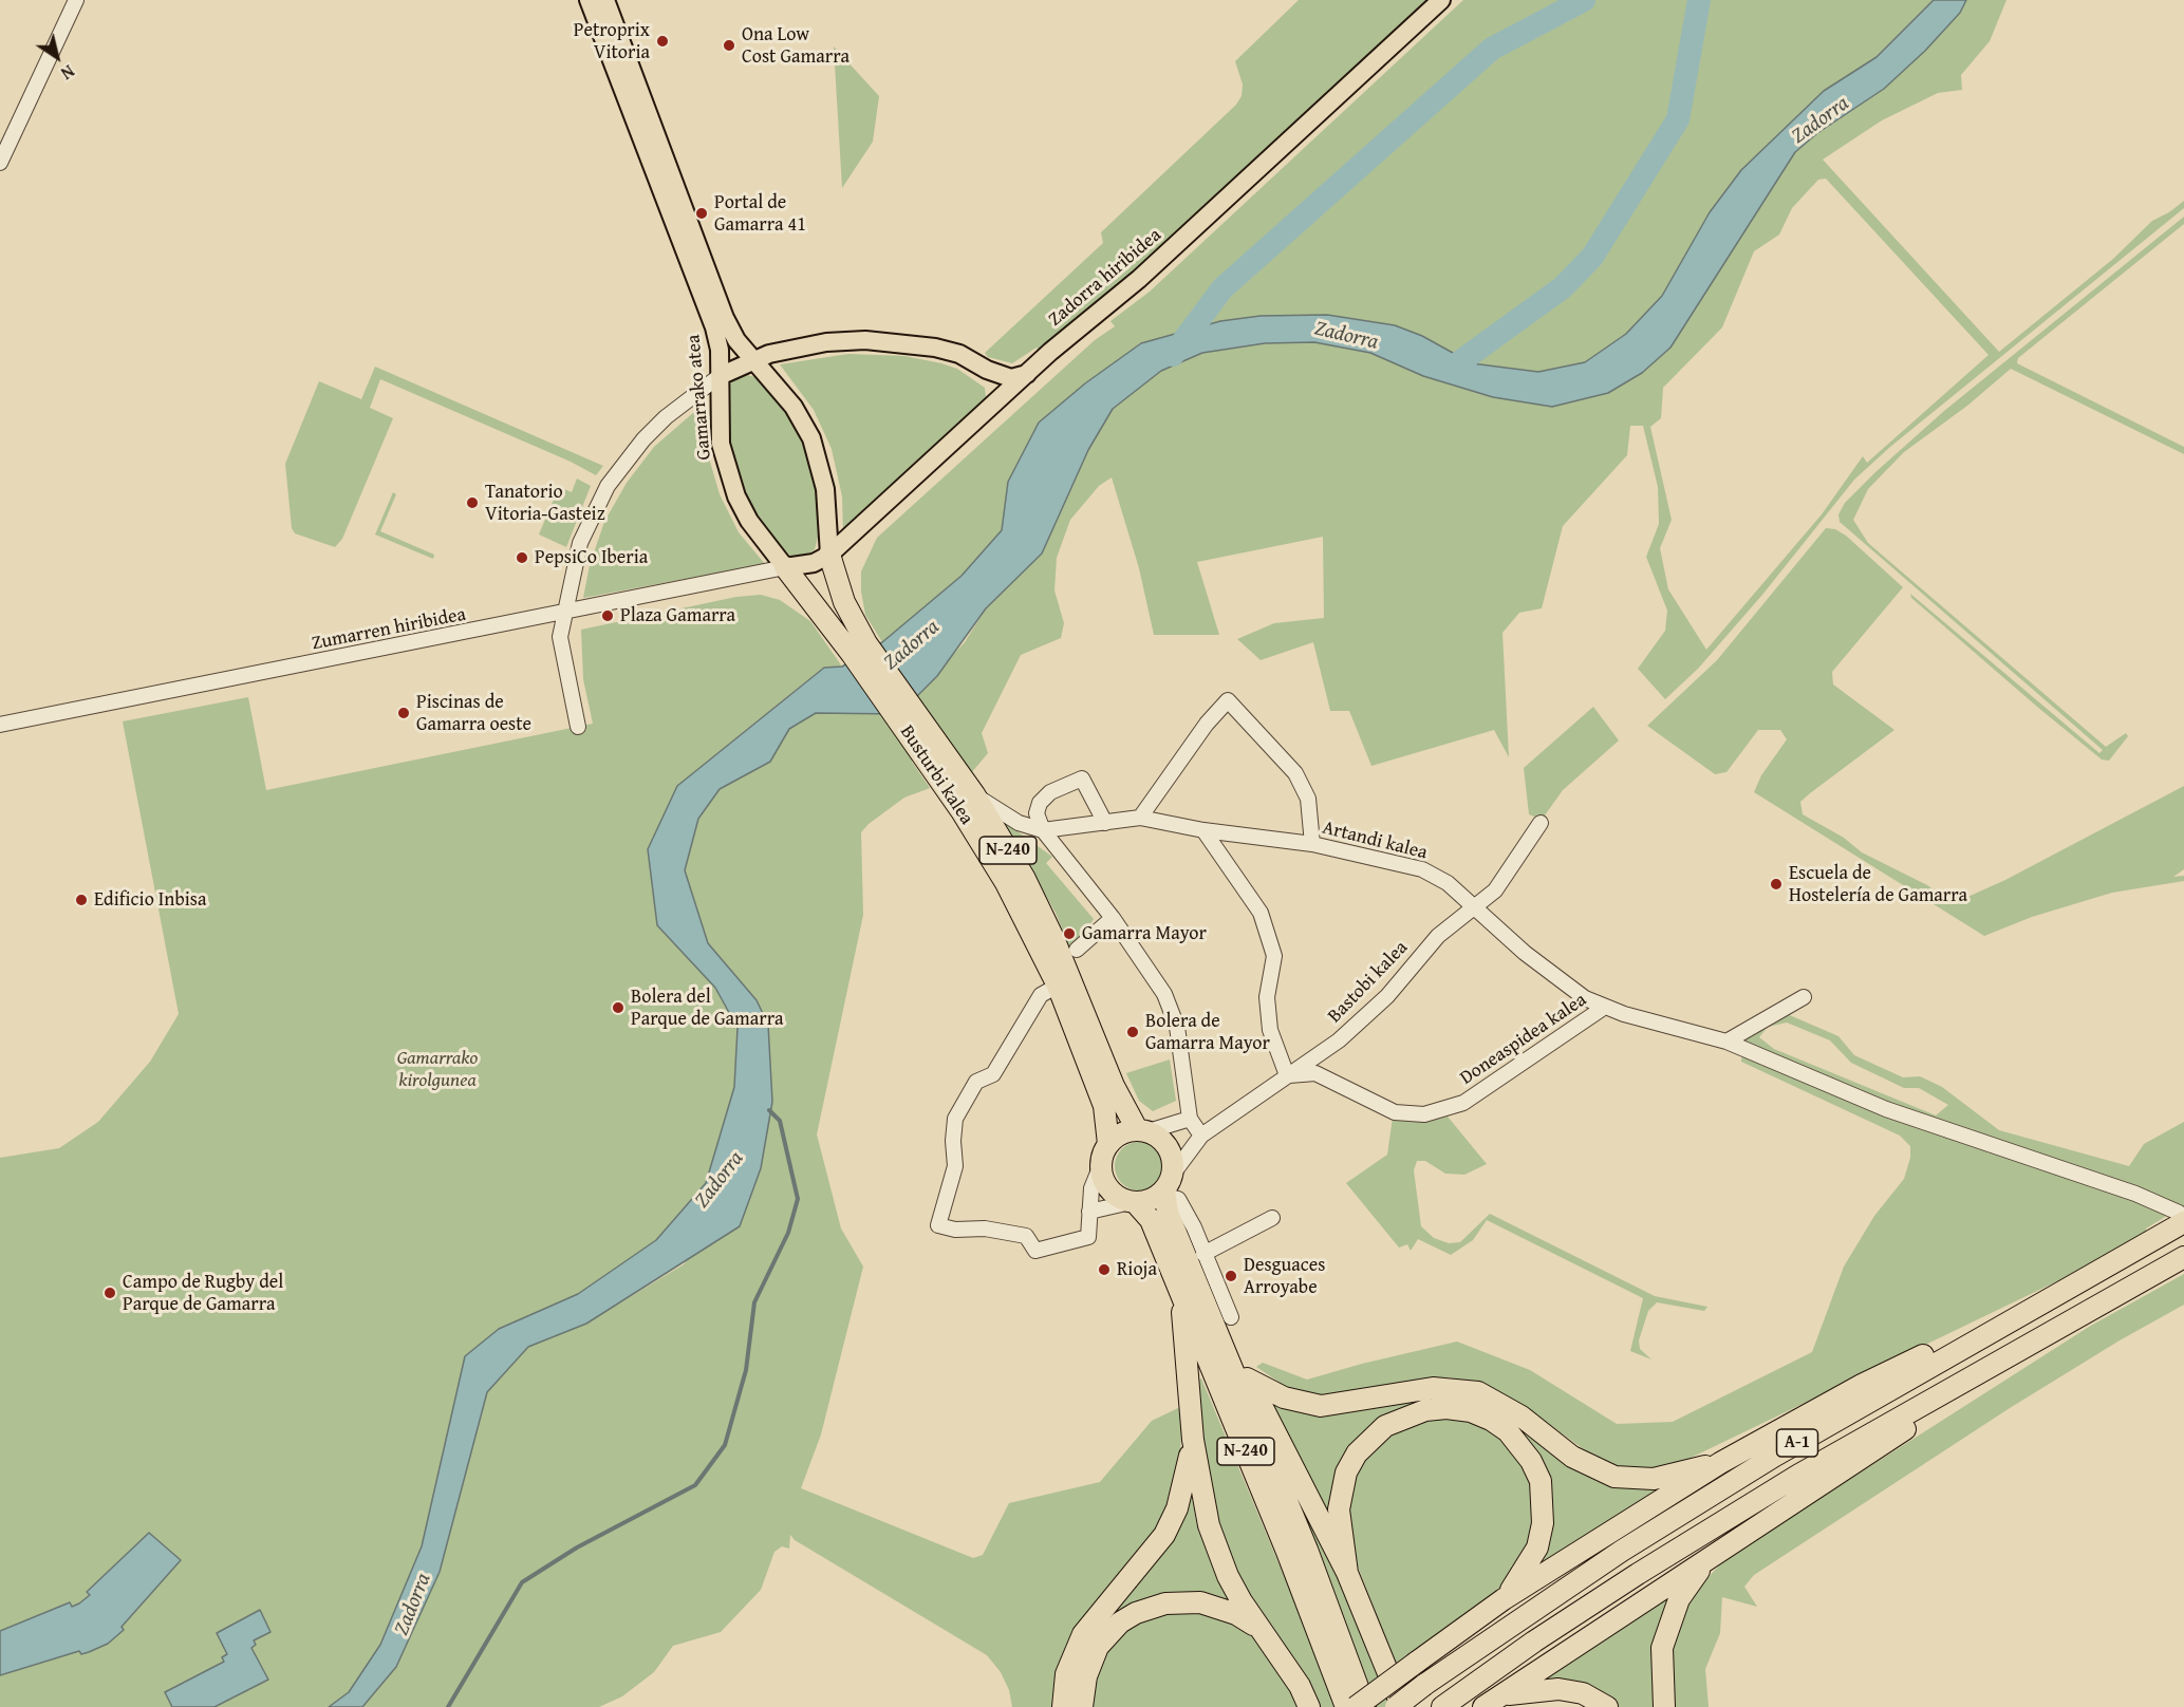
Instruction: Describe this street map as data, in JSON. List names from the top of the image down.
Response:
{
  "streets": {
    "highway": ["Busturbi kalea", "N-240", "A-1"],
    "main road": ["Zadorra hiribidea", "Gamarrako atea"],
    "street": [
      "Zumarren hiribidea",
      "Artandi kalea",
      "Bastobi kalea",
      "Doneaspidea kalea"
    ]
  },
  "crossings": [
    ["Zadorra hiribidea", "Gamarrako atea"],
    ["Zadorra hiribidea", "Zumarren hiribidea"],
    ["Zadorra hiribidea", "Busturbi kalea"],
    ["Gamarrako atea", "Zumarren hiribidea"],
    ["Gamarrako atea", "Busturbi kalea"],
    ["Zumarren hiribidea", "Busturbi kalea"],
    ["Busturbi kalea", "Artandi kalea"],
    ["Busturbi kalea", "N-240"],
    ["Busturbi kalea", "Bastobi kalea"],
    ["Artandi kalea", "Bastobi kalea"],
    ["Artandi kalea", "Doneaspidea kalea"],
    ["Artandi kalea", "A-1"],
    ["N-240", "Bastobi kalea"],
    ["Bastobi kalea", "Doneaspidea kalea"]
  ],
  "water": ["Zadorra"],
  "parks": ["Gamarrako kirolgunea"],
  "places": [
    "Petroprix Vitoria",
    "Ona Low Cost Gamarra",
    "Portal de Gamarra 41",
    "Tanatorio Vitoria-Gasteiz",
    "PepsiCo Iberia",
    "Plaza Gamarra",
    "Piscinas de Gamarra oeste",
    "Escuela de Hostelería de Gamarra",
    "Edificio Inbisa",
    "Gamarra Mayor",
    "Bolera del Parque de Gamarra",
    "Bolera de Gamarra Mayor",
    "Rioja",
    "Desguaces Arroyabe",
    "Campo de Rugby del Parque de Gamarra"
  ],
  "north": "bottom right"
}
